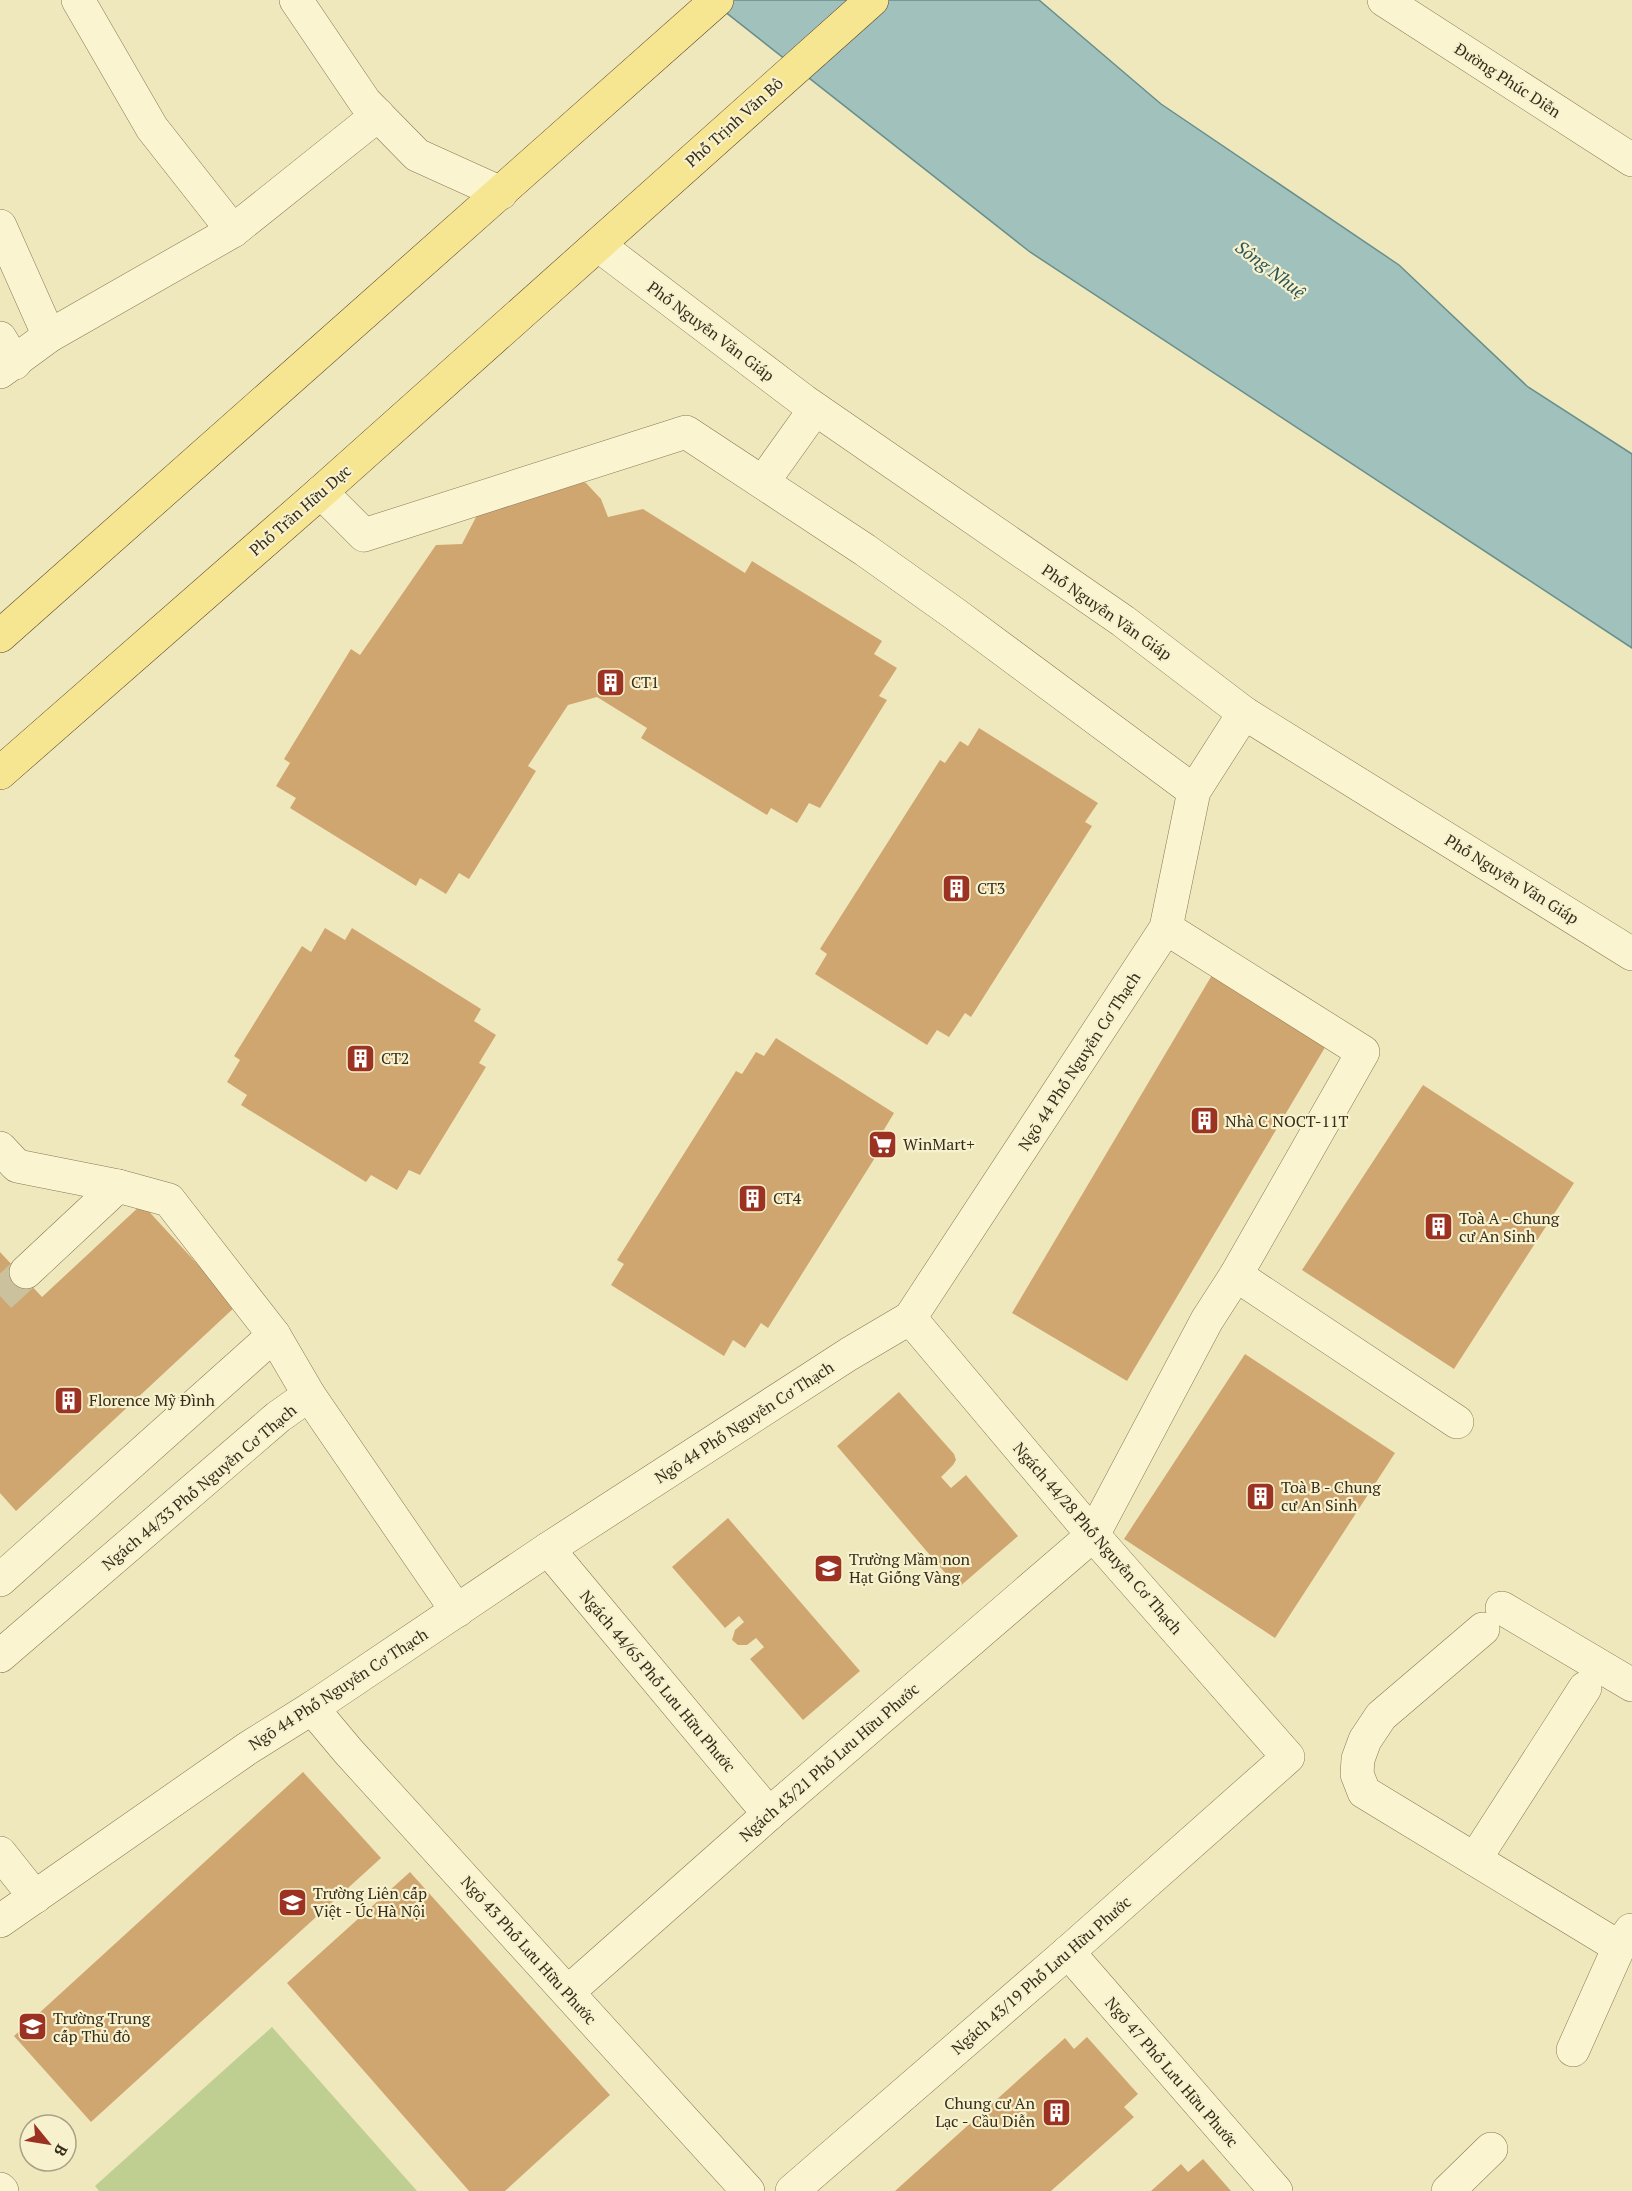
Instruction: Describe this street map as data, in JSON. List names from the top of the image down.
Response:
{
  "streets": {
    "main road": ["Phố Trịnh Văn Bô", "Phố Trần Hữu Dực"],
    "street": [
      "Đường Phúc Diễn",
      "Phố Nguyễn Văn Giáp",
      "Ngõ 44 Phố Nguyễn Cơ Thạch",
      "Ngách 44/33 Phố Nguyễn Cơ Thạch",
      "Ngách 44/28 Phố Nguyễn Cơ Thạch",
      "Ngách 44/65 Phố Lưu Hữu Phước",
      "Ngách 43/21 Phố Lưu Hữu Phước",
      "Ngõ 43 Phố Lưu Hữu Phước",
      "Ngách 43/19 Phố Lưu Hữu Phước",
      "Ngõ 47 Phố Lưu Hữu Phước"
    ]
  },
  "crossings": [
    ["Phố Trịnh Văn Bô", "Phố Nguyễn Văn Giáp"],
    ["Phố Trịnh Văn Bô", "Phố Trần Hữu Dực"],
    ["Phố Nguyễn Văn Giáp", "Phố Trần Hữu Dực"],
    ["Phố Nguyễn Văn Giáp", "Ngõ 44 Phố Nguyễn Cơ Thạch"],
    ["Ngõ 44 Phố Nguyễn Cơ Thạch", "Ngách 44/33 Phố Nguyễn Cơ Thạch"],
    ["Ngõ 44 Phố Nguyễn Cơ Thạch", "Ngách 44/28 Phố Nguyễn Cơ Thạch"],
    ["Ngõ 44 Phố Nguyễn Cơ Thạch", "Ngách 44/65 Phố Lưu Hữu Phước"],
    ["Ngõ 44 Phố Nguyễn Cơ Thạch", "Ngõ 43 Phố Lưu Hữu Phước"],
    ["Ngách 44/28 Phố Nguyễn Cơ Thạch", "Ngách 43/21 Phố Lưu Hữu Phước"],
    ["Ngách 44/28 Phố Nguyễn Cơ Thạch", "Ngách 43/19 Phố Lưu Hữu Phước"],
    ["Ngách 44/65 Phố Lưu Hữu Phước", "Ngách 43/21 Phố Lưu Hữu Phước"],
    ["Ngách 43/21 Phố Lưu Hữu Phước", "Ngõ 43 Phố Lưu Hữu Phước"],
    ["Ngách 43/19 Phố Lưu Hữu Phước", "Ngõ 47 Phố Lưu Hữu Phước"]
  ],
  "water": ["Sông Nhuệ"],
  "places": {
    "building": [
      "CT1",
      "CT3",
      "CT2",
      "Nhà C NOCT-11T",
      "CT4",
      "Toà A - Chung cư An Sinh",
      "Florence Mỹ Đình",
      "Toà B - Chung cư An Sinh",
      "Chung cư An Lạc - Cầu Diễn"
    ],
    "supermarket": ["WinMart+"],
    "school or university": ["Trường Mầm non Hạt Giống Vàng", "Trường Liên cấp Việt - Úc Hà Nội", "Trường Trung cấp Thủ đô"]
  },
  "north": "bottom right"
}
